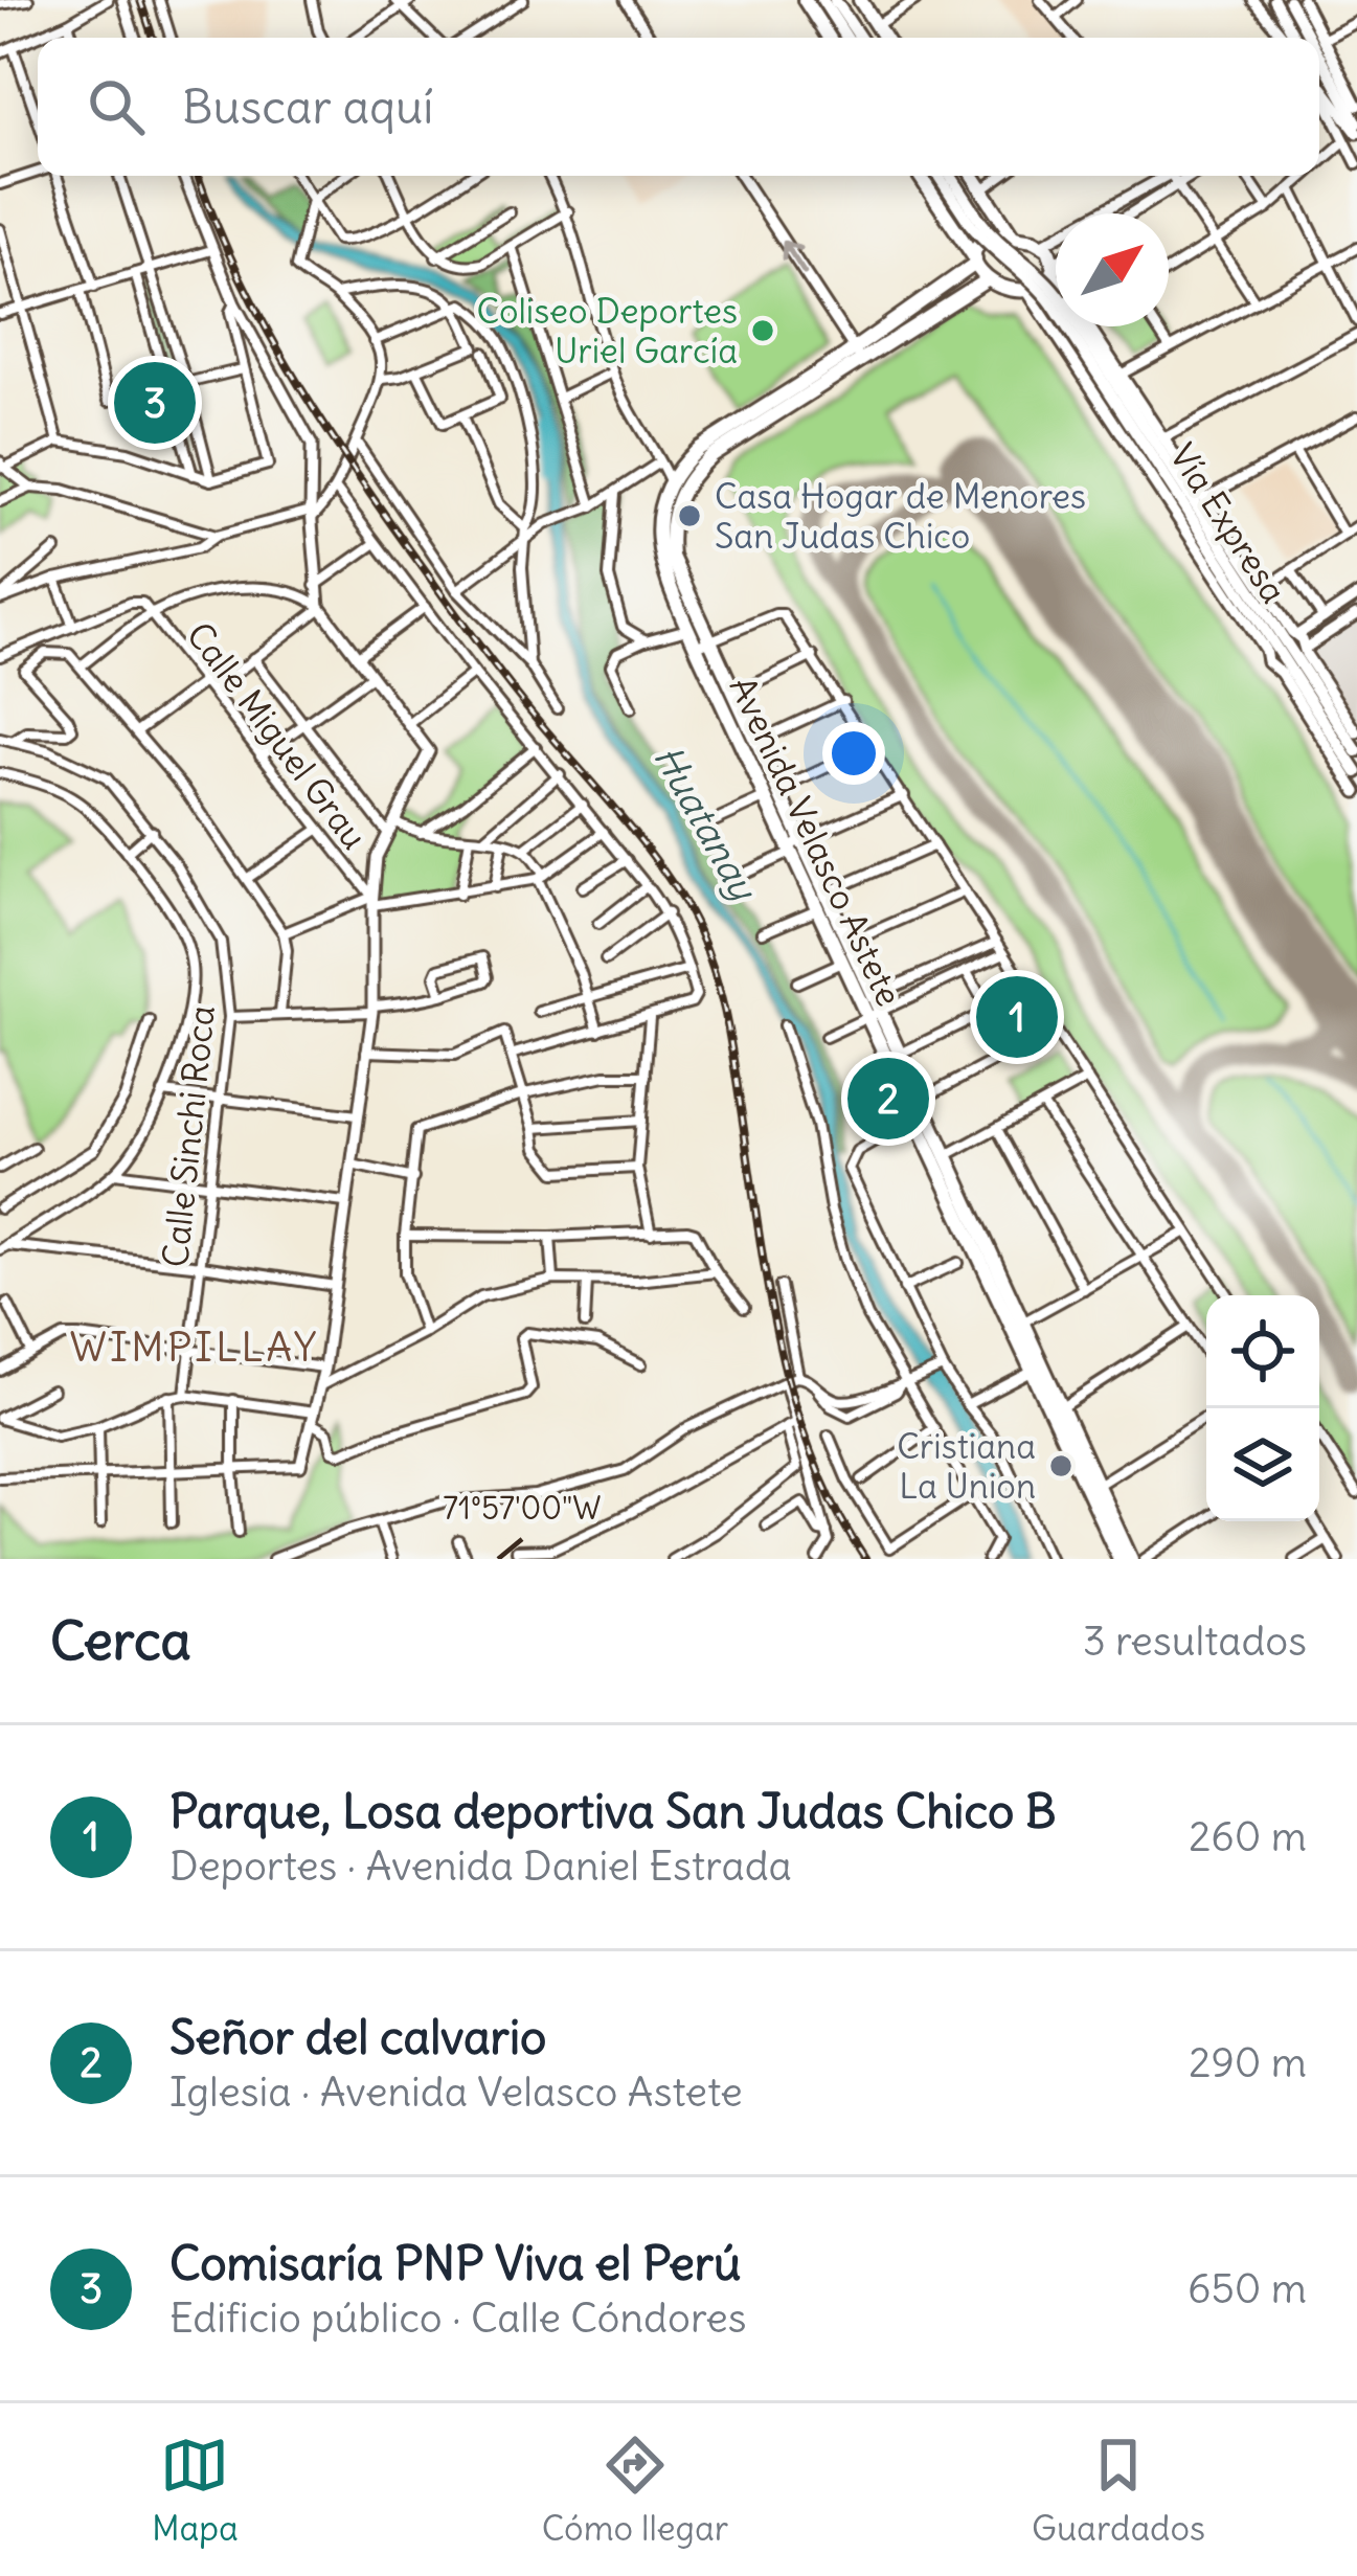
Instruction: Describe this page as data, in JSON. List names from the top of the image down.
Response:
{
  "streets": {
    "highway": ["Avenida Velasco Astete"],
    "main road": ["Vía Expresa"],
    "street": ["Calle Miguel Grau", "Calle Sinchi Roca"]
  },
  "districts": ["WIMPILLAY"],
  "water": ["Huatanay"],
  "places": ["Coliseo Deportes Uriel García", "Casa Hogar de Menores San Judas Chico", "Cristiana La Union"],
  "north": "top right",
  "page": {
    "search": "Buscar aquí",
    "pins": ["3", "1", "2"],
    "heading": ["Cerca", "3 resultados"],
    "list": [
      {
        "mark": "1",
        "name": "Parque, Losa deportiva San Judas Chico B",
        "note": "Deportes · Avenida Daniel Estrada",
        "value": "260 m"
      },
      {
        "mark": "2",
        "name": "Señor del calvario",
        "note": "Iglesia · Avenida Velasco Astete",
        "value": "290 m"
      },
      {
        "mark": "3",
        "name": "Comisaría PNP Viva el Perú",
        "note": "Edificio público · Calle Cóndores",
        "value": "650 m"
      }
    ],
    "nav": ["Mapa", "Cómo llegar", "Guardados"]
  },
  "coordinates": ["71°57'00\"W"]
}
